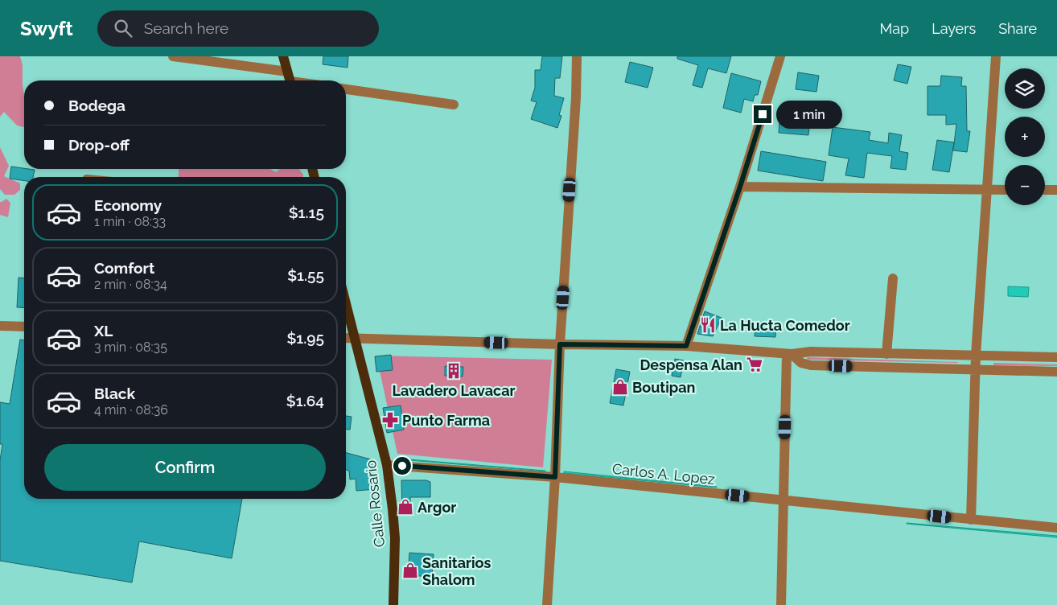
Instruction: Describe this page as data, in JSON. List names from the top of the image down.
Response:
{
  "streets": {
    "main road": ["Calle Rosario"],
    "street": ["Carlos A. Lopez"]
  },
  "crossings": [
    ["Carlos A. Lopez", "Calle Rosario"]
  ],
  "places": {
    "restaurant": ["La Hucta Comedor"],
    "supermarket": ["Despensa Alan"],
    "building": ["Lavadero Lavacar"],
    "shop": ["Boutipan", "Argor", "Sanitarios Shalom"],
    "pharmacy": ["Punto Farma"]
  },
  "page": {
    "header": "Swyft",
    "search": "Search here",
    "nav": ["Map", "Layers", "Share"],
    "map_buttons": ["+", "−"],
    "banner": ["Bodega", "Drop-off"],
    "bubble": "1 min",
    "list": [
      {
        "name": "Economy",
        "note": "1 min · 08:33",
        "value": "$1.15"
      },
      {
        "name": "Comfort",
        "note": "2 min · 08:34",
        "value": "$1.55"
      },
      {
        "name": "XL",
        "note": "3 min · 08:35",
        "value": "$1.95"
      },
      {
        "name": "Black",
        "note": "4 min · 08:36",
        "value": "$1.64"
      }
    ],
    "buttons": "Confirm"
  }
}
